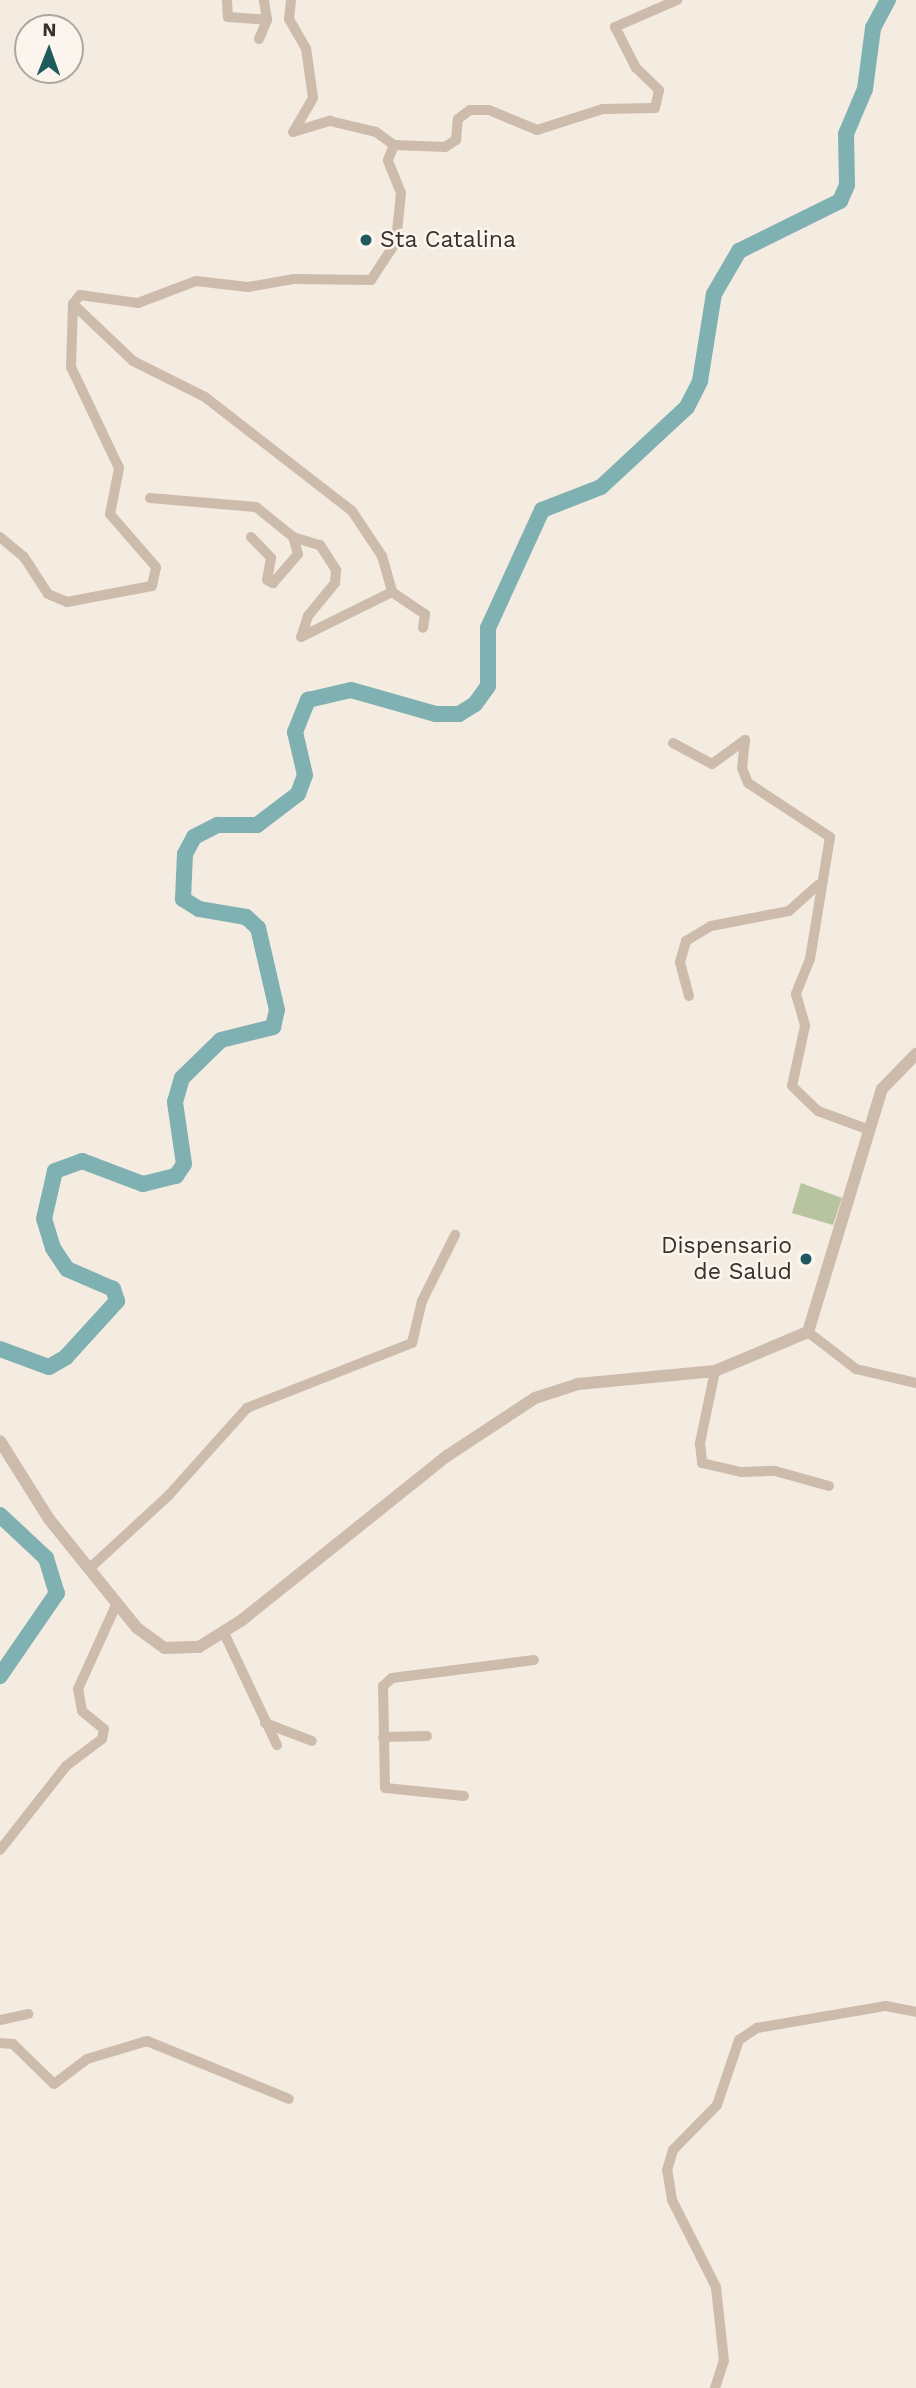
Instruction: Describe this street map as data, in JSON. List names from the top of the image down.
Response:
{
  "places": ["Sta Catalina", "Dispensario de Salud"],
  "north": "top"
}
